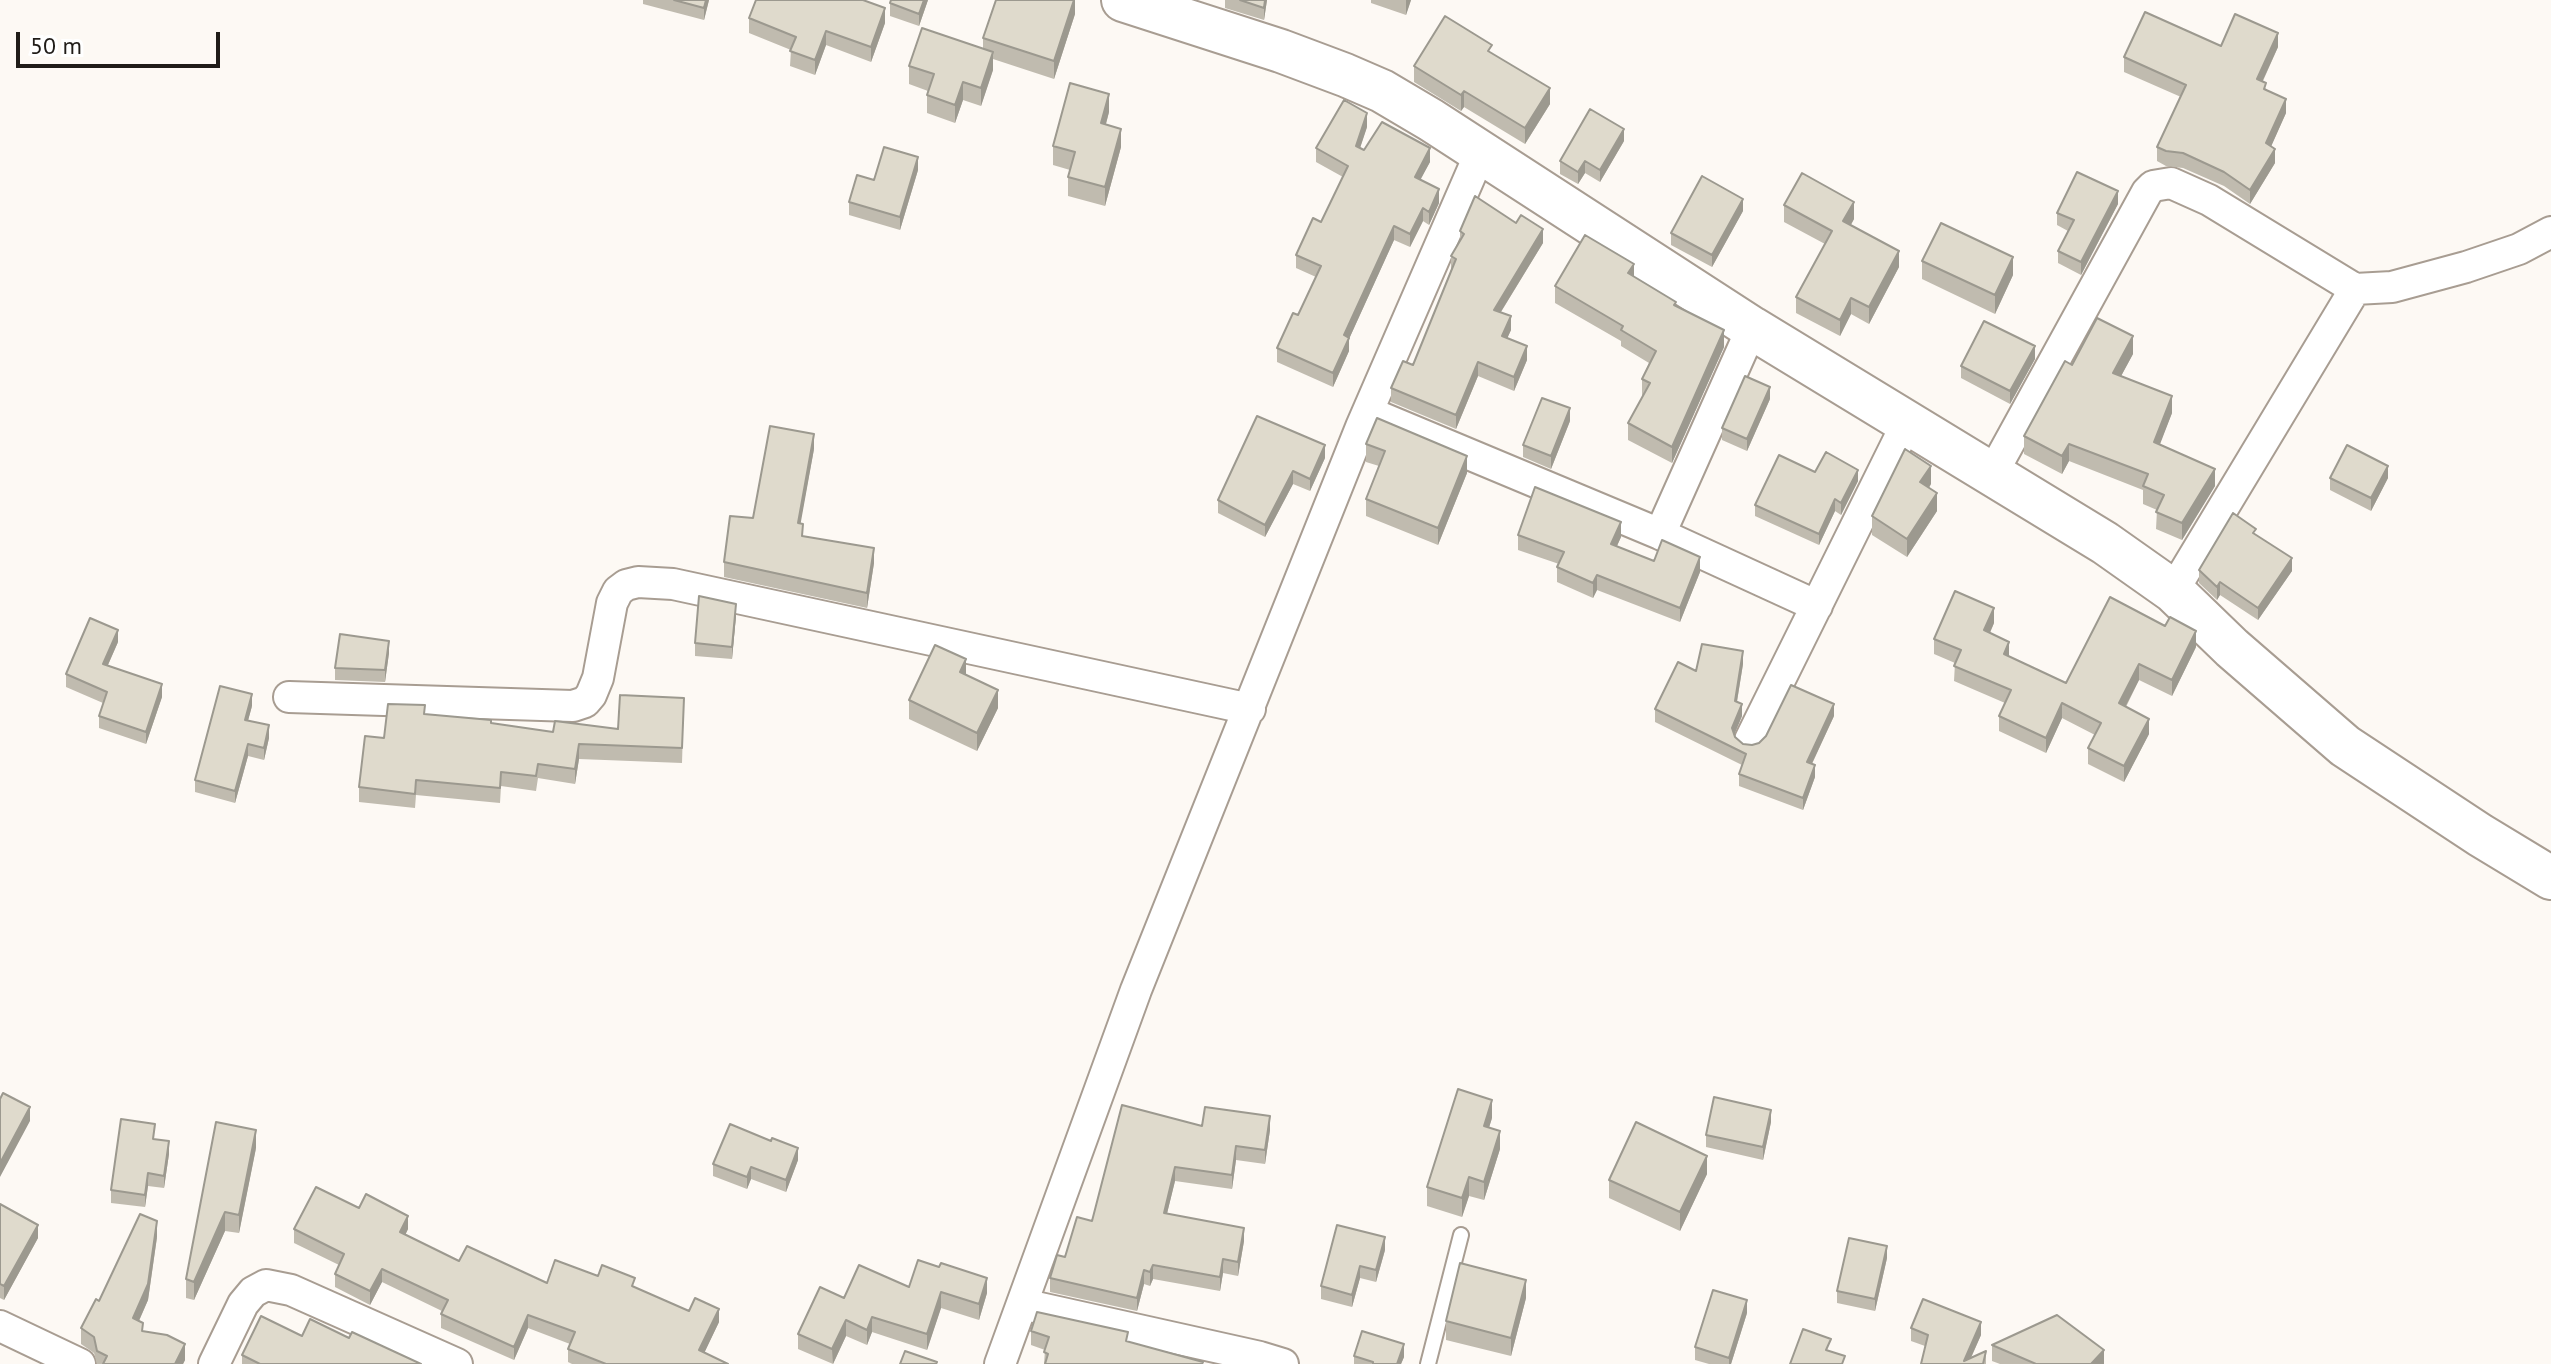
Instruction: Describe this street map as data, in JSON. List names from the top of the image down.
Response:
{
  "scale_bar": "50 m"
}
